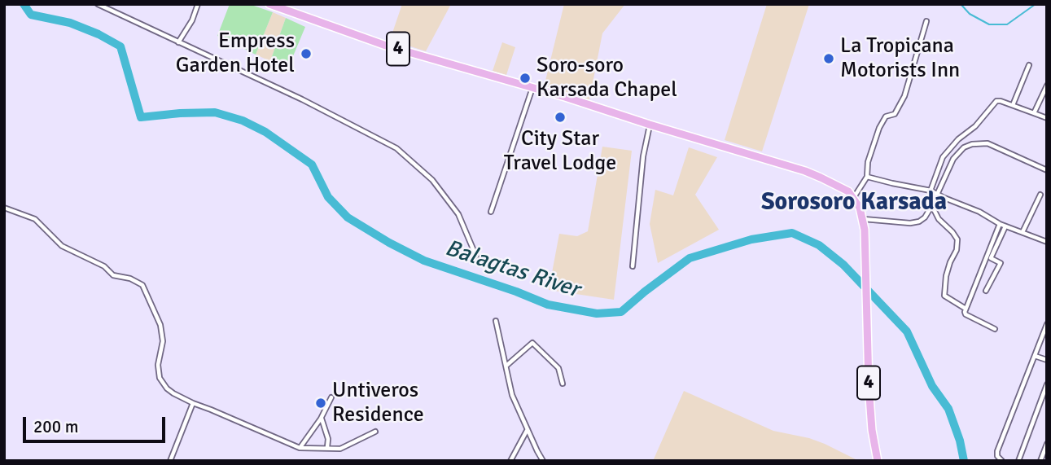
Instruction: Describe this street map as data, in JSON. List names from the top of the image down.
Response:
{
  "streets": {
    "highway": ["4"]
  },
  "districts": ["Sorosoro Karsada"],
  "water": ["Balagtas River"],
  "places": [
    "Empress Garden Hotel",
    "La Tropicana Motorists Inn",
    "Soro-soro Karsada Chapel",
    "City Star Travel Lodge",
    "Untiveros Residence"
  ],
  "scale_bar": "200 m"
}
